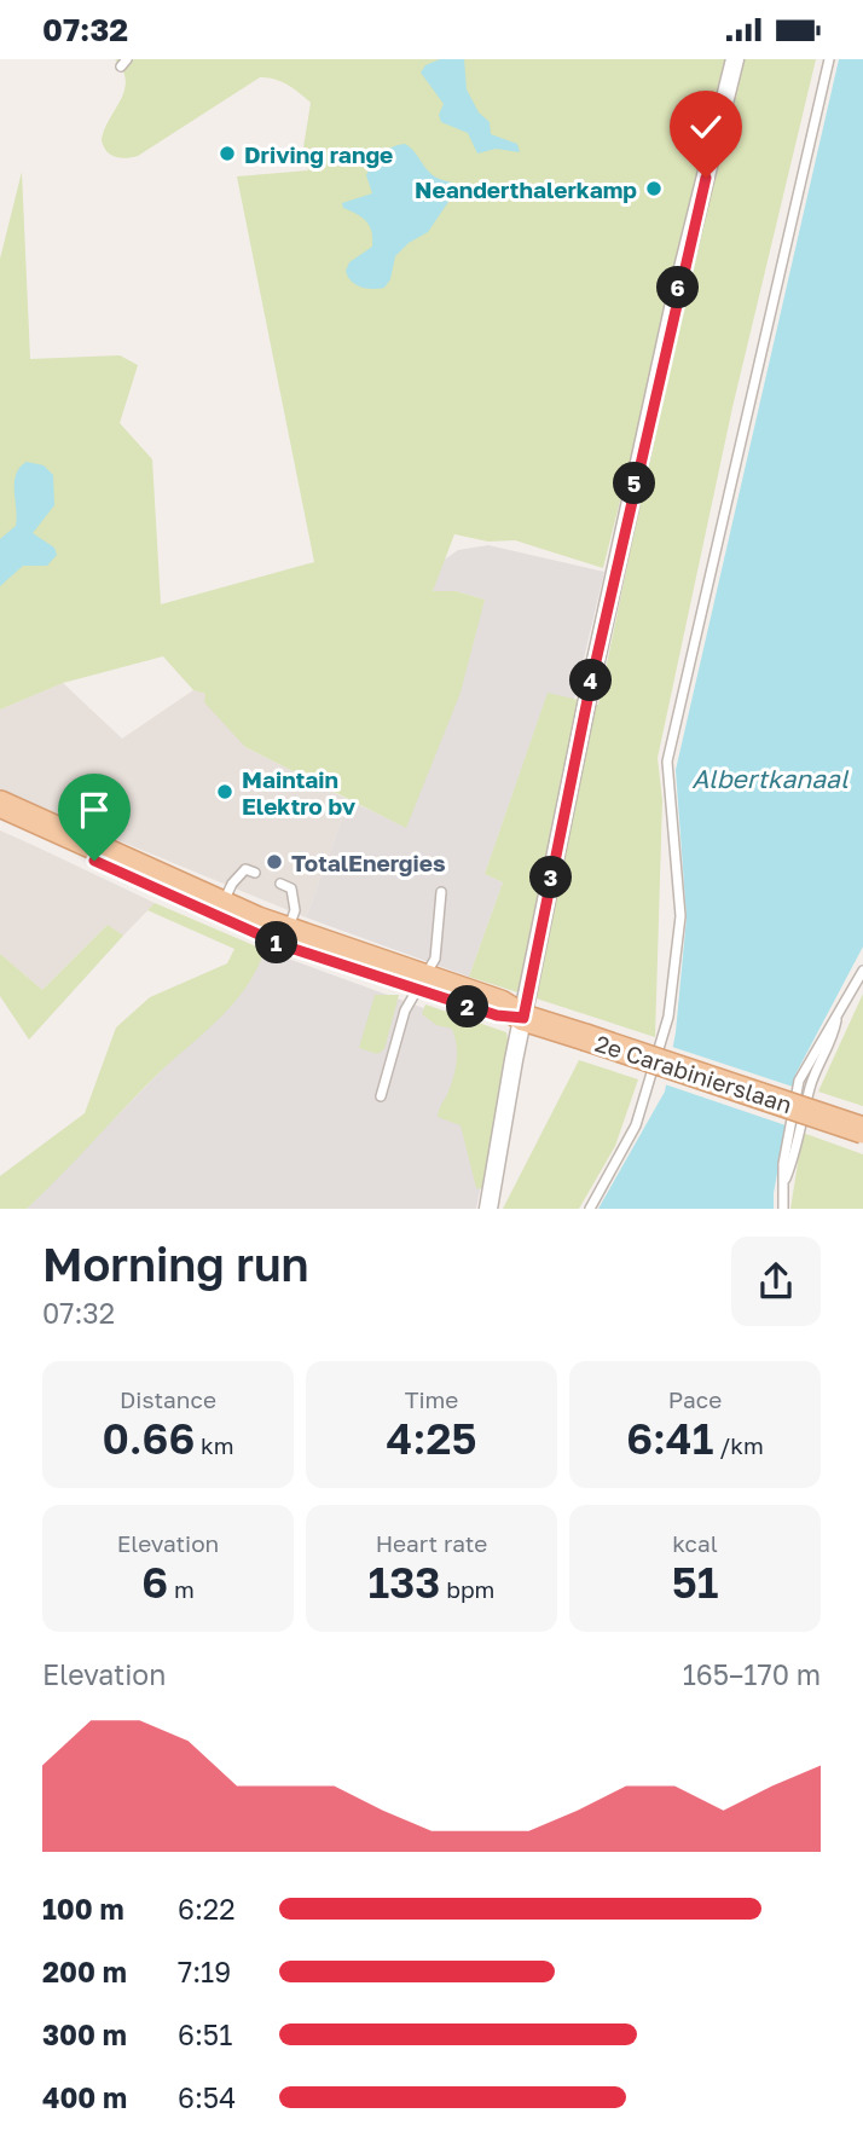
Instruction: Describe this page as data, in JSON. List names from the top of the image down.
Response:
{
  "streets": {
    "main road": ["2e Carabinierslaan"]
  },
  "water": ["Albertkanaal"],
  "places": [
    "Driving range",
    "Neanderthalerkamp",
    "Maintain Elektro bv",
    "TotalEnergies"
  ],
  "page": {
    "status": "07:32",
    "pins": [
      "6",
      "5",
      "4",
      "3",
      "1",
      "2"
    ],
    "heading": ["Morning run", "07:32"],
    "stats": [
      ["Distance", "0.66 km"],
      ["Time", "4:25"],
      ["Pace", "6:41 /km"],
      ["Elevation", "6 m"],
      ["Heart rate", "133 bpm"],
      ["kcal", "51"]
    ],
    "chart": ["Elevation", "165–170 m"],
    "list": [
      {
        "name": "100 m",
        "note": "6:22"
      },
      {
        "name": "200 m",
        "note": "7:19"
      },
      {
        "name": "300 m",
        "note": "6:51"
      },
      {
        "name": "400 m",
        "note": "6:54"
      }
    ]
  }
}
